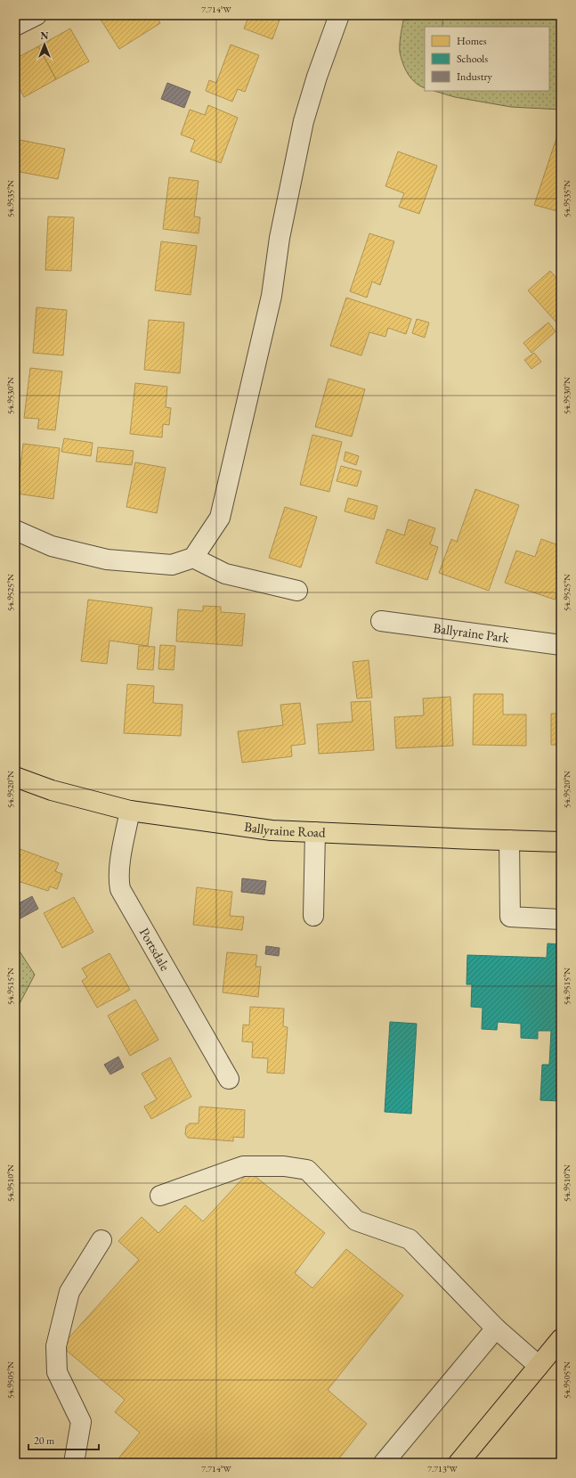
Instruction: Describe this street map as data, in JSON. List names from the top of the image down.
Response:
{
  "streets": {
    "main road": ["Ballyraine Road"],
    "street": ["Ballyraine Park", "Portsdale"]
  },
  "crossings": [
    ["Ballyraine Road", "Portsdale"]
  ],
  "legend": ["Homes", "Schools", "Industry"],
  "scale_bar": "20 m",
  "north": "top",
  "coordinates": [
    "7.714°W",
    "54.9535°N",
    "54.9530°N",
    "54.9525°N",
    "54.9520°N",
    "54.9515°N",
    "54.9510°N",
    "54.9505°N",
    "7.713°W"
  ]
}
